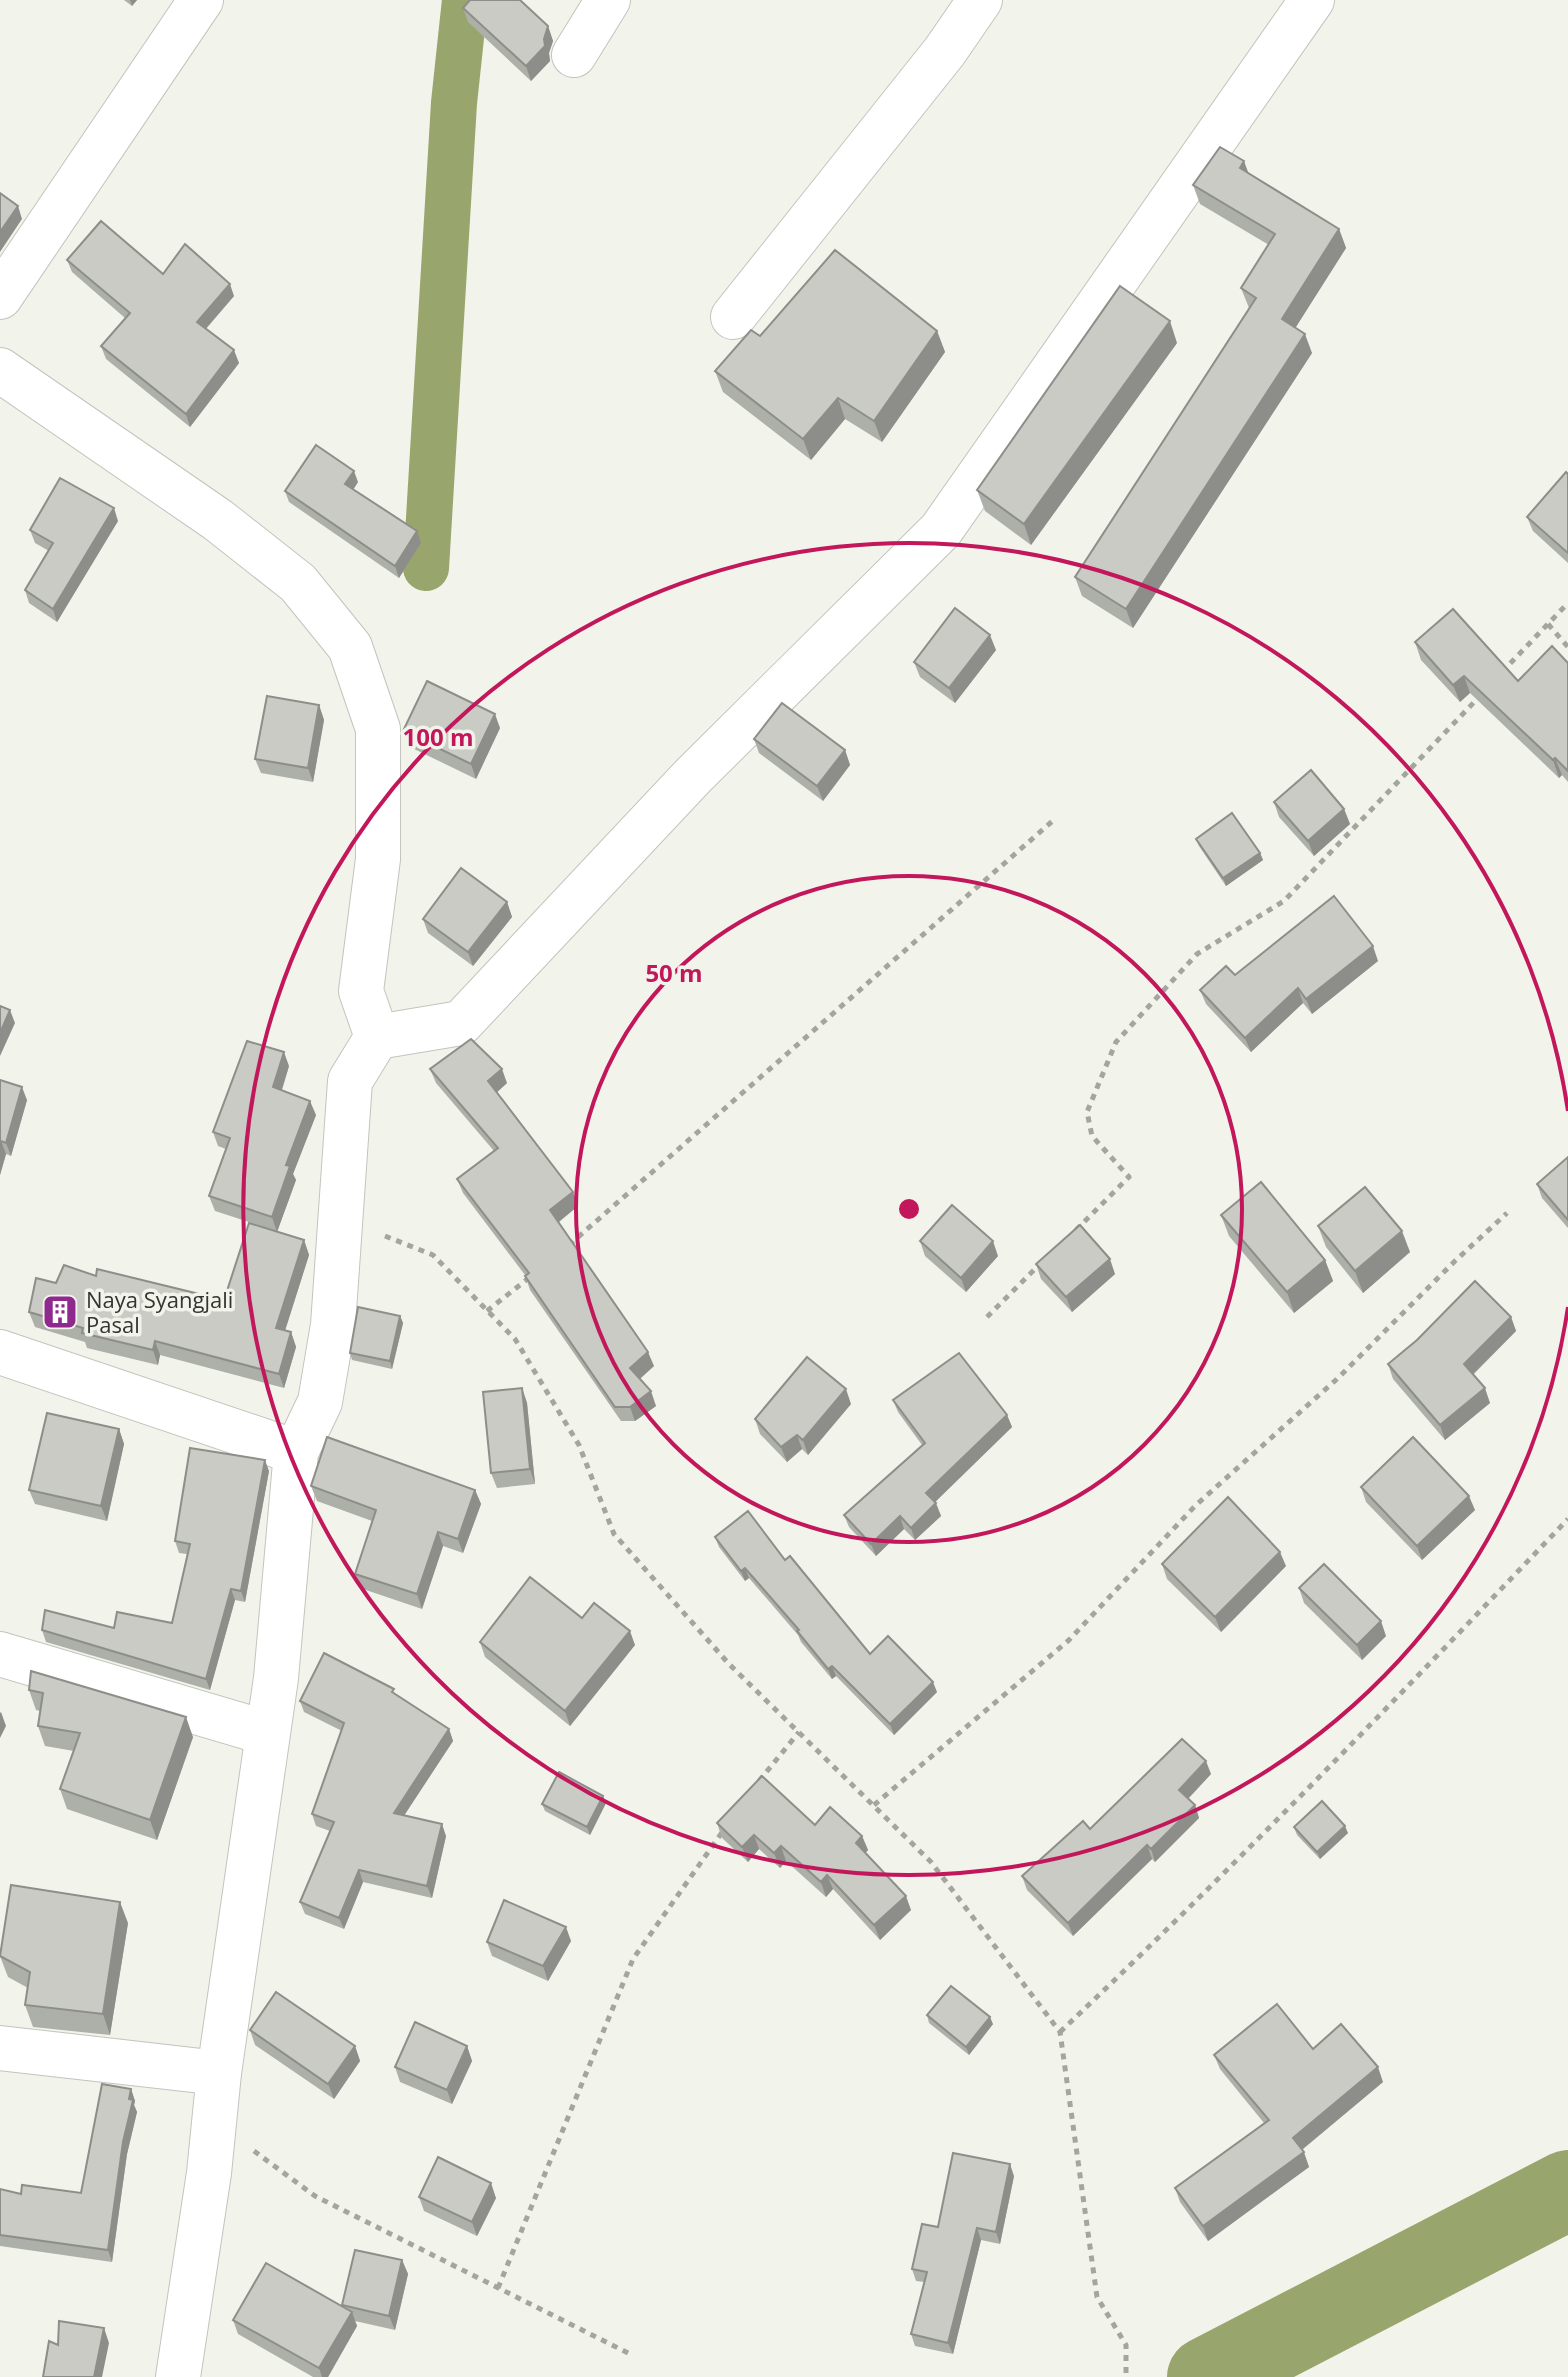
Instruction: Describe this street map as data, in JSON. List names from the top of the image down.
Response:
{
  "places": {
    "building": ["Naya Syangjali Pasal"]
  },
  "rings": ["100 m", "50 m"]
}
